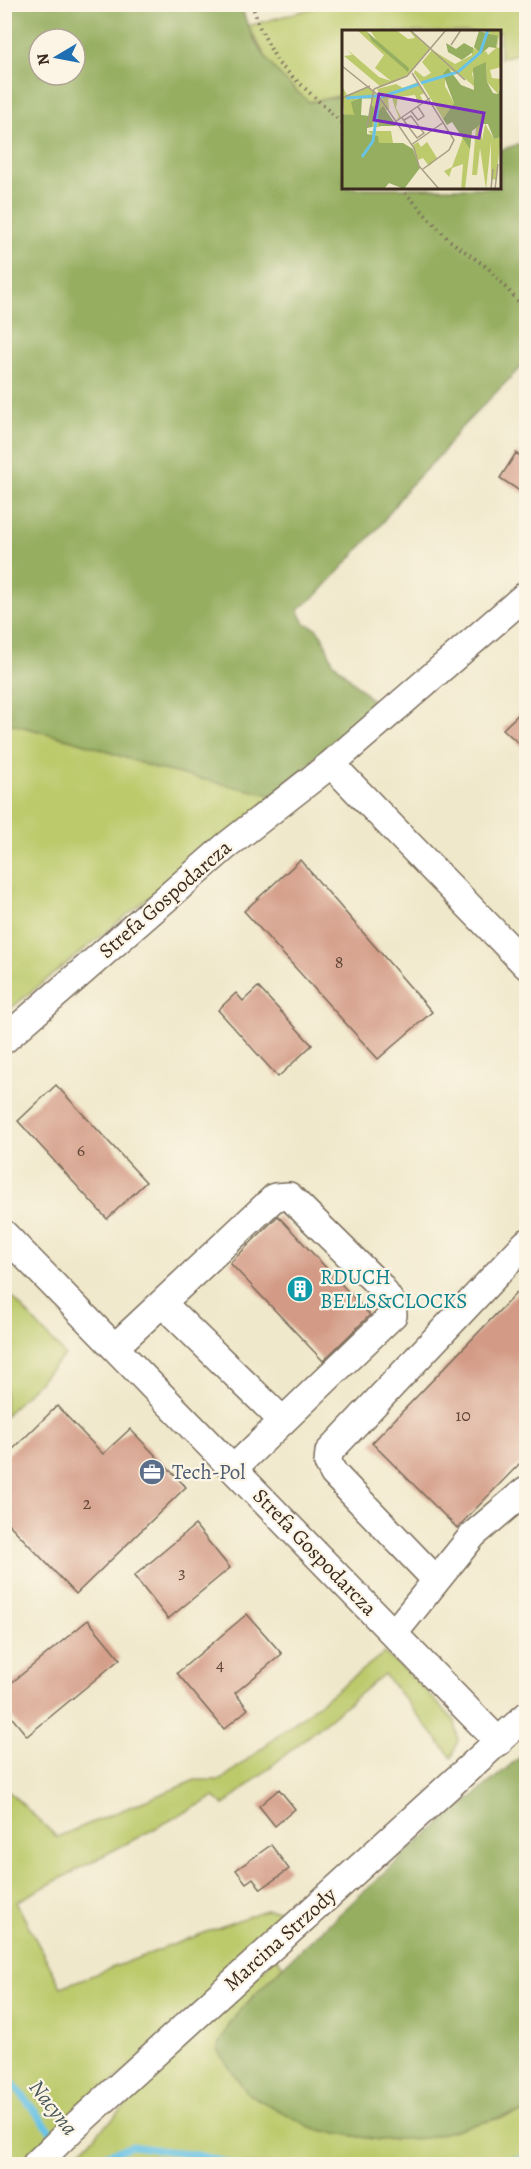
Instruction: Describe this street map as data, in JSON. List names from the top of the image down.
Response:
{
  "streets": {
    "street": ["Strefa Gospodarcza", "Marcina Strzody"]
  },
  "crossings": [
    ["Strefa Gospodarcza", "Marcina Strzody"]
  ],
  "water": ["Nacyna"],
  "places": {
    "building": ["RDUCH BELLS&CLOCKS"],
    "office": ["Tech-Pol"]
  },
  "house_numbers": [
    "8",
    "6",
    "10",
    "2",
    "3",
    "4"
  ],
  "north": "left"
}
